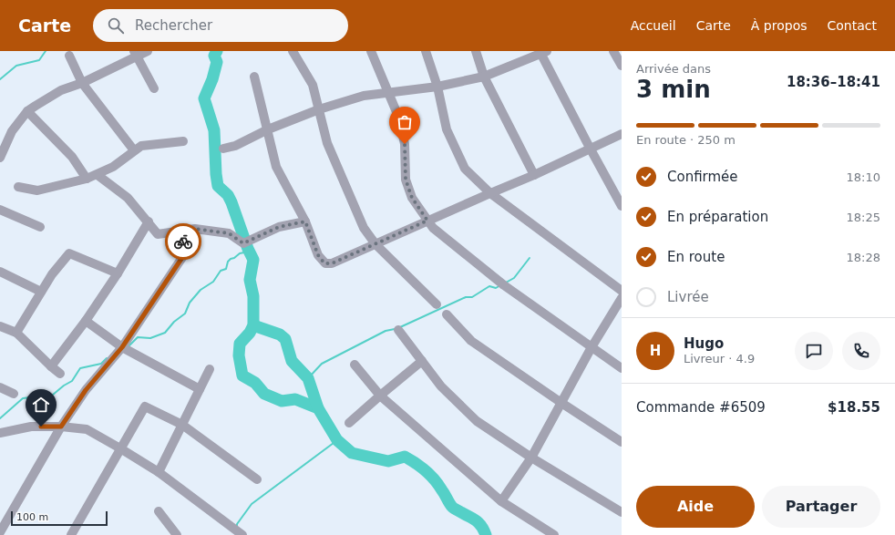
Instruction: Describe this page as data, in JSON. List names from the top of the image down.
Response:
{
  "scale_bar": "100 m",
  "page": {
    "header": "Carte",
    "search": "Rechercher",
    "nav": [
      "Accueil",
      "Carte",
      "À propos",
      "Contact"
    ],
    "heading": ["3 min", "Arrivée dans", "18:36–18:41"],
    "panel": [
      "Hugo",
      "Livreur · 4.9",
      "Commande #6509",
      "$18.55"
    ],
    "bar": "En route · 250 m",
    "list": [
      ["Confirmée", "18:10"],
      ["En préparation", "18:25"],
      ["En route", "18:28"],
      "Livrée"
    ],
    "round": "H",
    "buttons": ["Aide", "Partager"],
    "scale": "100 m"
  }
}
